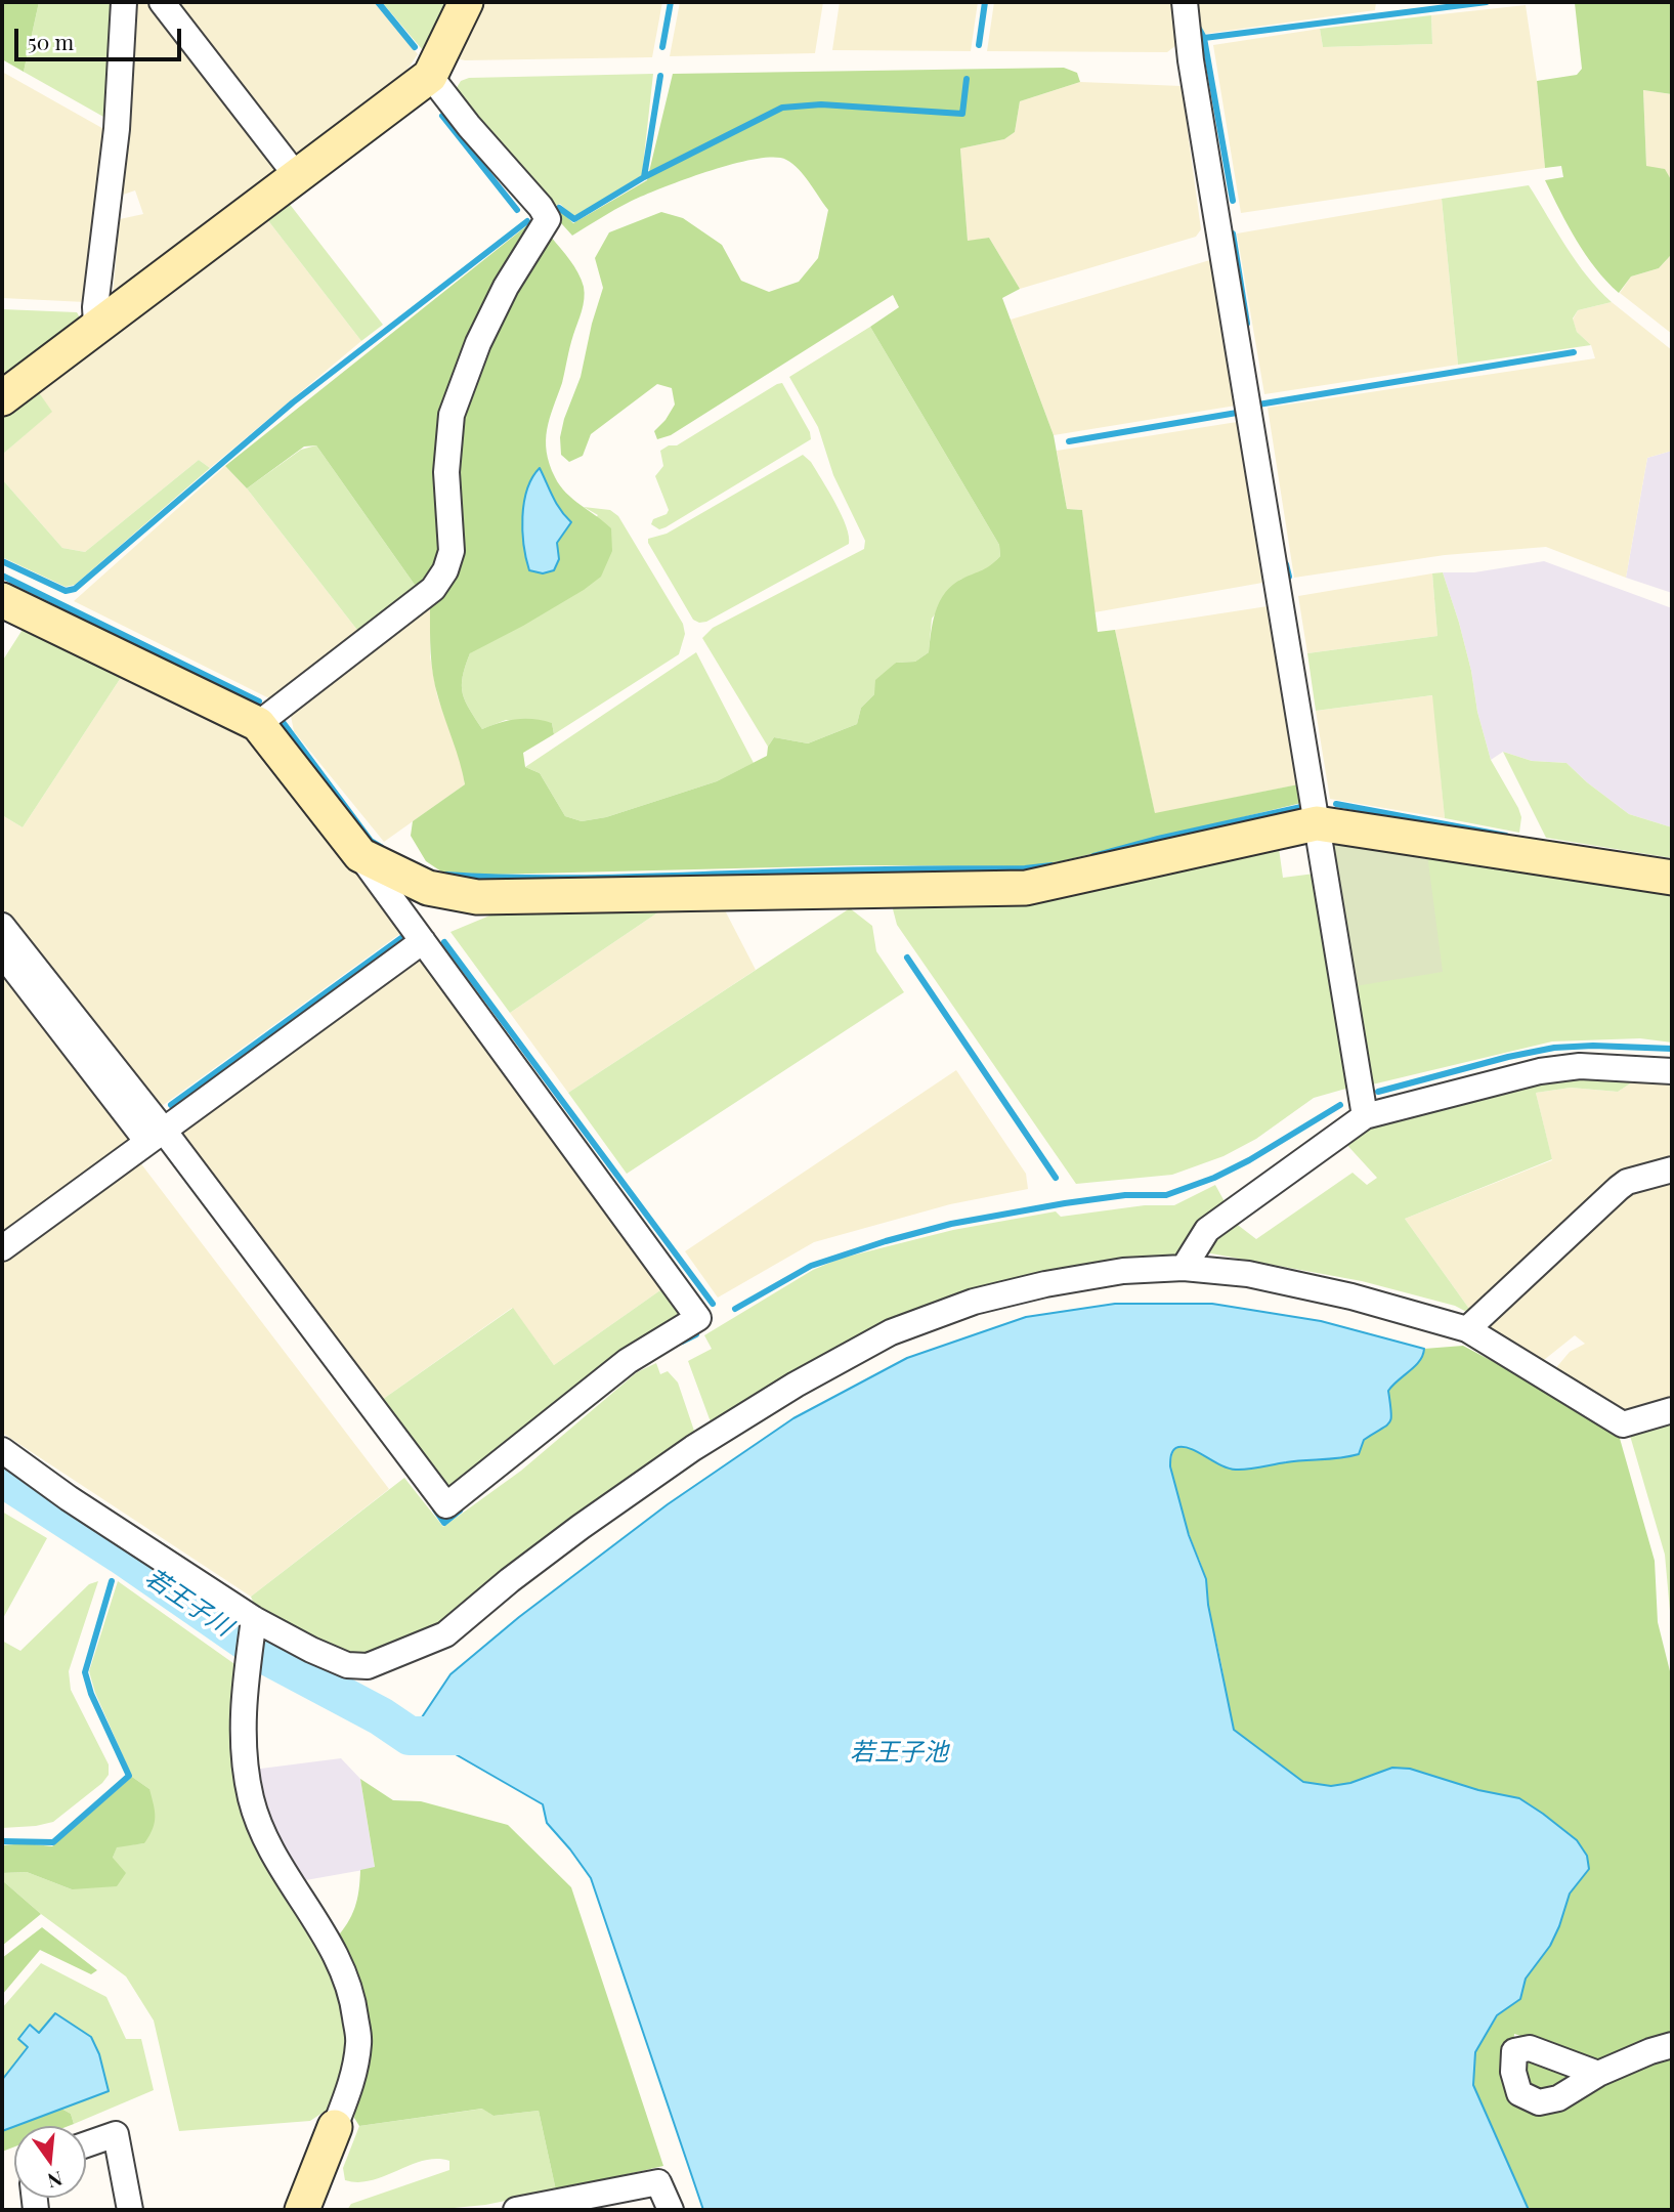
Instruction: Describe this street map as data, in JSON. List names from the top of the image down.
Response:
{
  "water": ["若王子川", "若王子池"],
  "scale_bar": "50 m",
  "north": "bottom"
}
